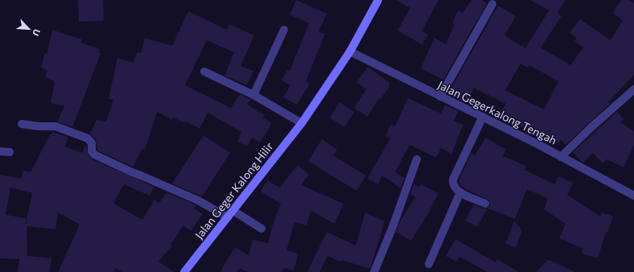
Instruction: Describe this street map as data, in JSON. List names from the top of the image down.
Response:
{
  "streets": {
    "main road": ["Jalan Geger Kalong Hilir"],
    "street": ["Jalan Gegerkalong Tengah"]
  },
  "crossings": [
    ["Jalan Gegerkalong Tengah", "Jalan Geger Kalong Hilir"]
  ],
  "north": "bottom right"
}
